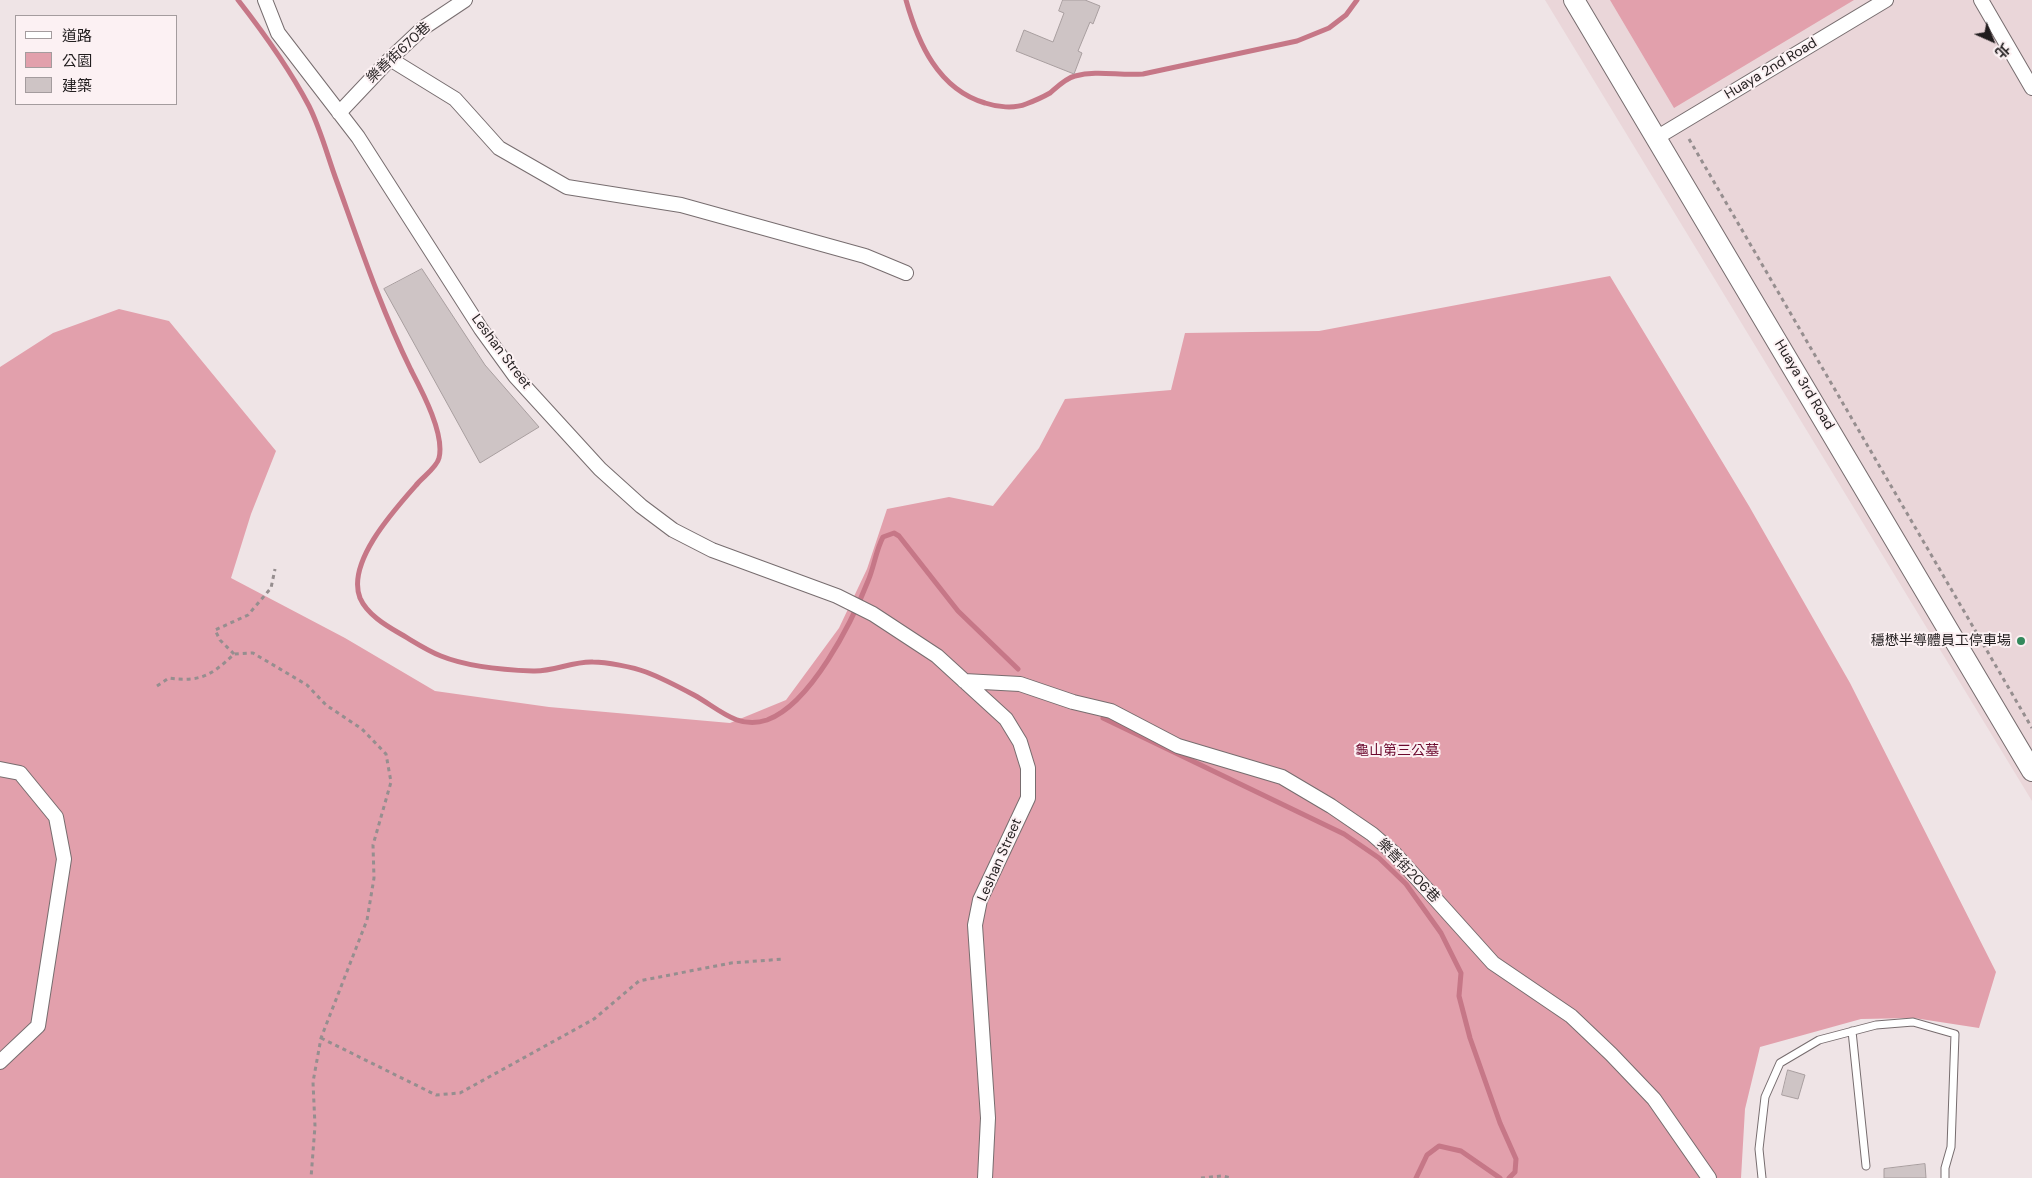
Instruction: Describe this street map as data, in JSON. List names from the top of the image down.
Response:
{
  "streets": {
    "street": [
      "樂善街670巷",
      "Huaya 2nd Road",
      "Leshan Street",
      "Huaya 3rd Road",
      "樂善街206巷"
    ]
  },
  "crossings": [
    ["樂善街670巷", "Leshan Street"],
    ["Huaya 2nd Road", "Huaya 3rd Road"],
    ["Leshan Street", "樂善街206巷"]
  ],
  "parks": ["龜山第三公墓"],
  "places": ["穩懋半導體員工停車場"],
  "legend": ["道路", "公園", "建築"],
  "north": "bottom right"
}
